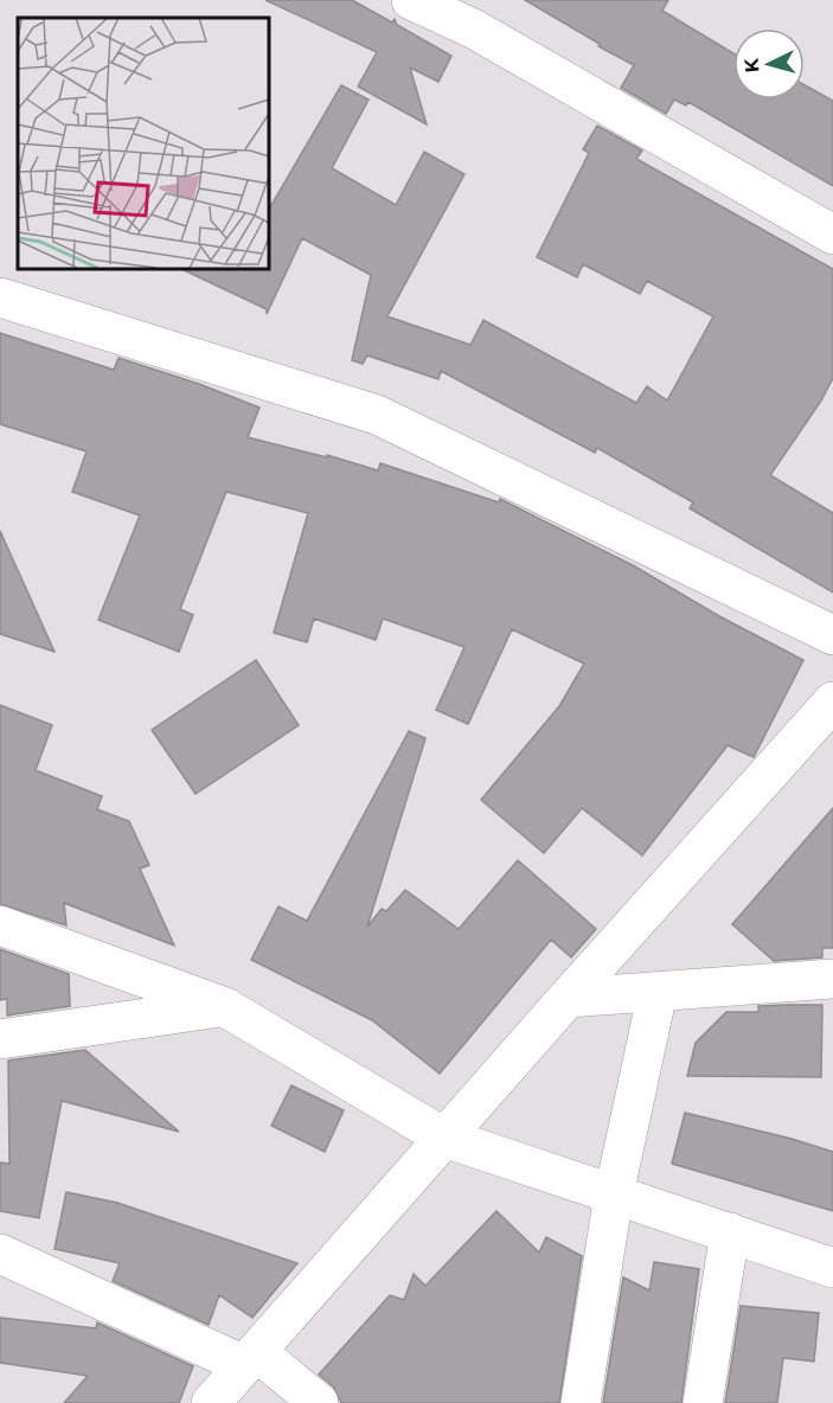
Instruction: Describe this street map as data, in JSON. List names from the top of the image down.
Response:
{
  "north": "left"
}
